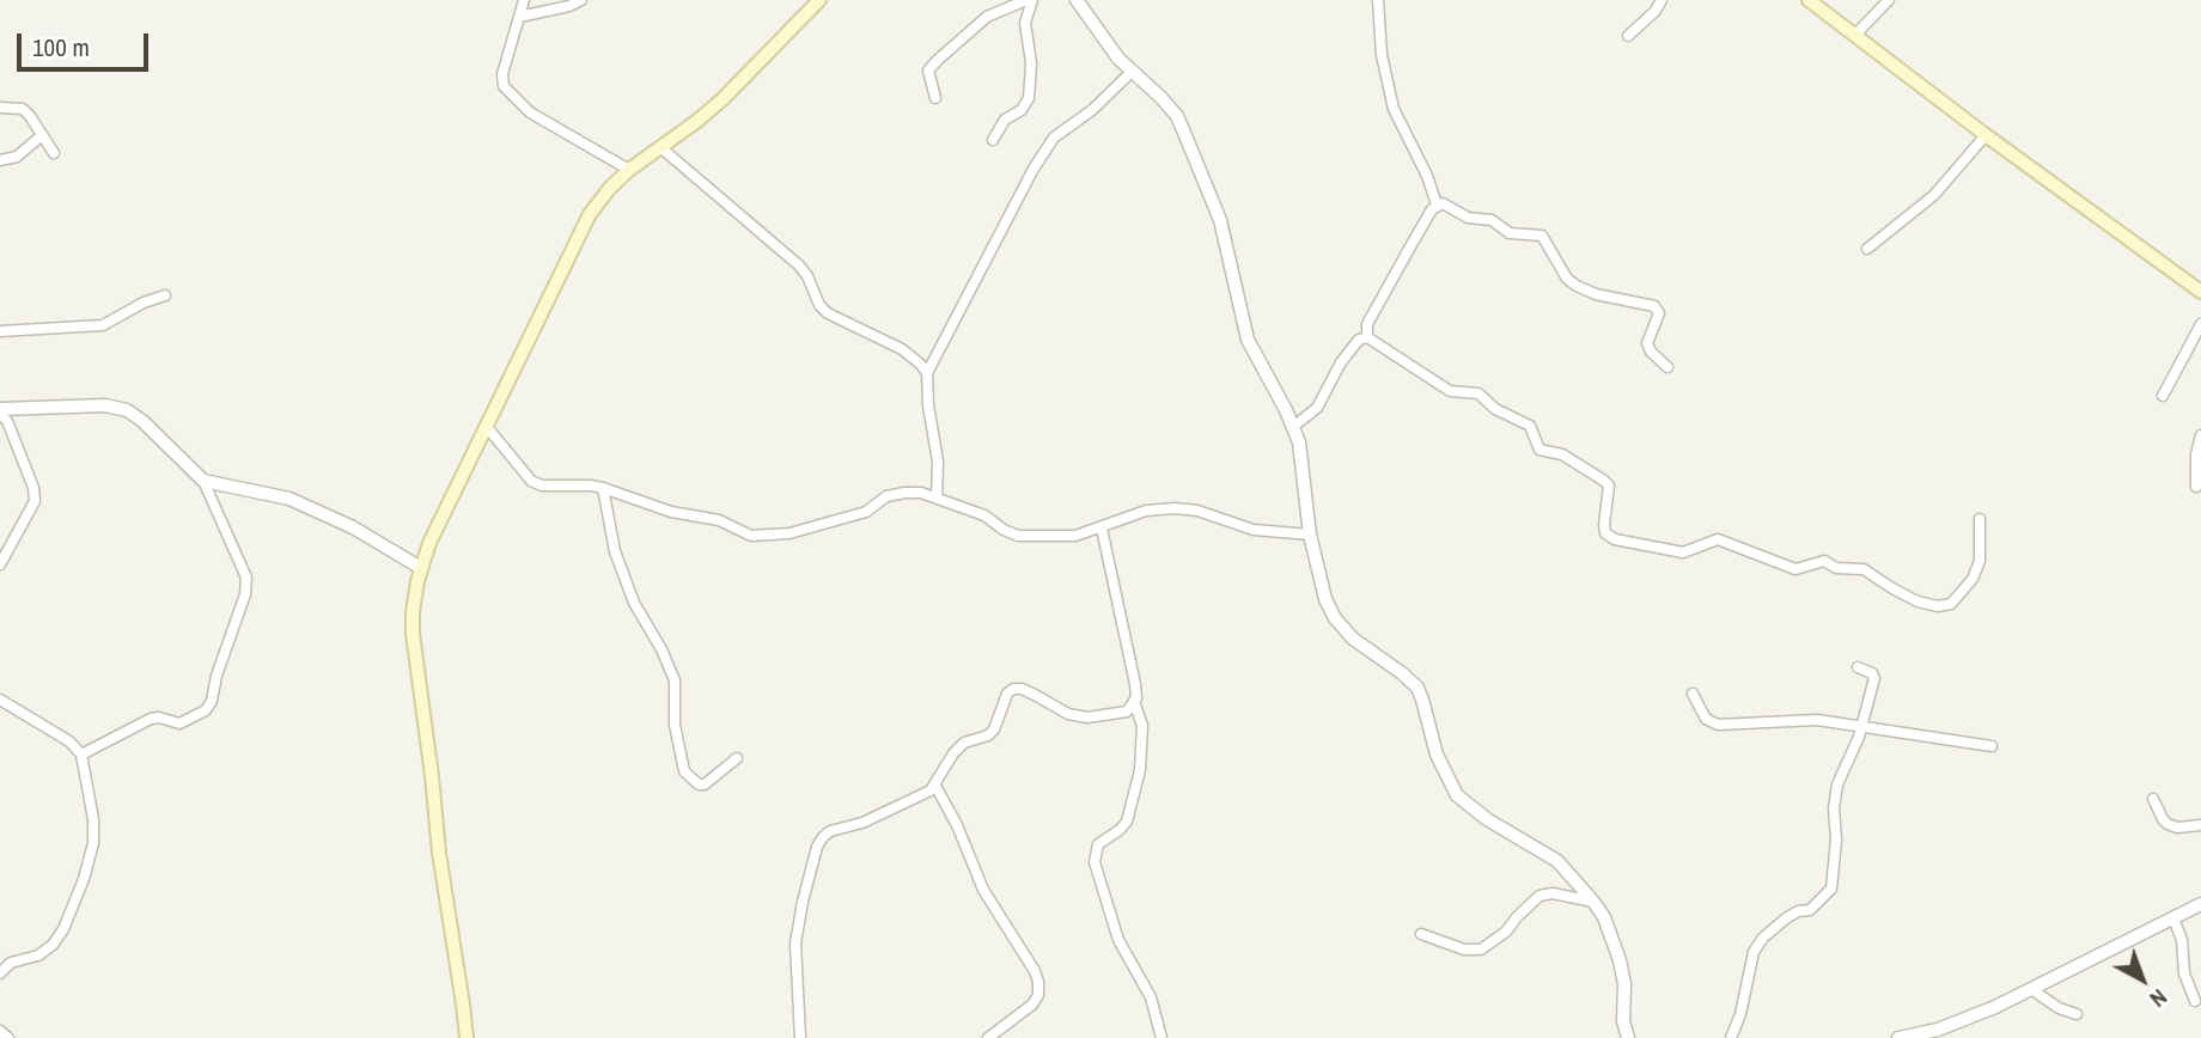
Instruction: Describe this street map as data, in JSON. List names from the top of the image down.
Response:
{
  "scale_bar": "100 m",
  "north": "bottom right"
}
